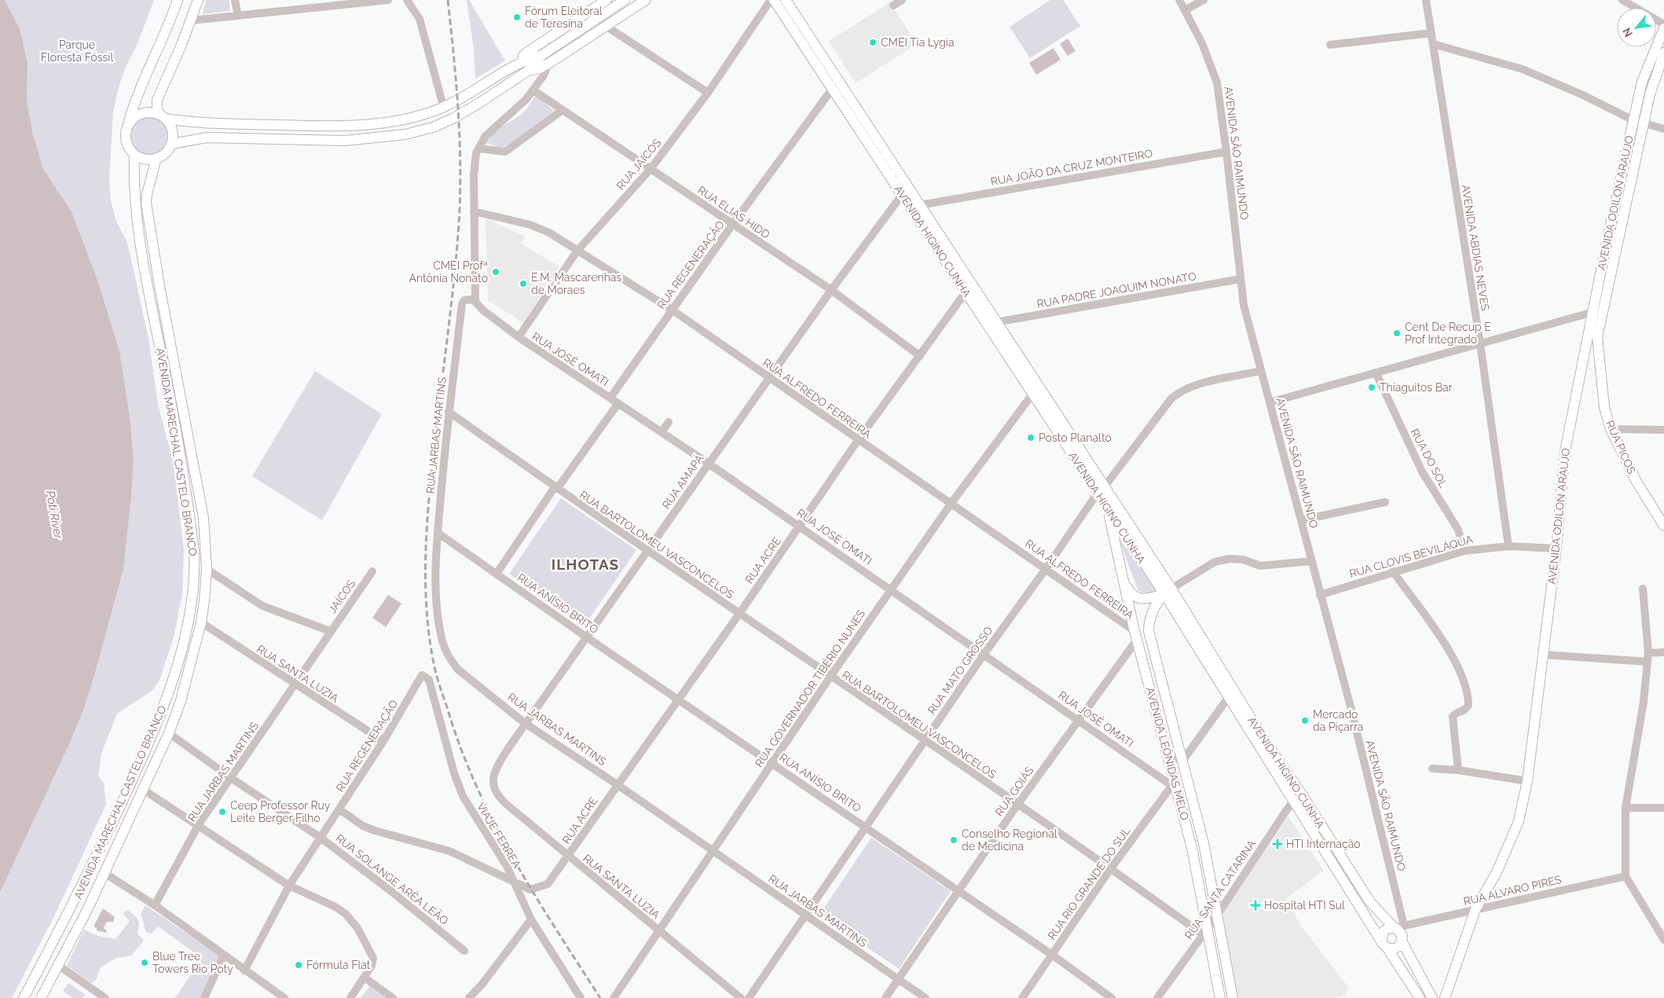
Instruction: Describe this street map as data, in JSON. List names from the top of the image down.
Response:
{
  "streets": {
    "main road": [
      "AVENIDA ODILON ARAÚJO",
      "AVENIDA HIGINO CUNHA",
      "RUA PICOS",
      "AVENIDA MARECHAL CASTELO BRANCO",
      "AVENIDA LEÔNIDAS MELO"
    ],
    "street": [
      "AVENIDA SÃO RAIMUNDO",
      "RUA JAICÓS",
      "RUA JOÃO DA CRUZ MONTEIRO",
      "RUA ELIAS HIDD",
      "AVENIDA ABDIAS NEVES",
      "RUA REGENERAÇÃO",
      "RUA PADRE JOAQUIM NONATO",
      "RUA JOSÉ OMATI",
      "RUA ALFREDO FERREIRA",
      "RUA JARBAS MARTINS",
      "RUA DO SOL",
      "RUA AMAPÁ",
      "RUA BARTOLOMEU VASCONCELOS",
      "RUA CLOVIS BEVILÁQUA",
      "RUA ACRE",
      "JAÍCOS",
      "RUA ANÍSIO BRITO",
      "RUA MATO GROSSO",
      "RUA SANTA LUZIA",
      "RUA GOVERNADOR TIBÉRIO NUNES",
      "RUA GOIÁS",
      "VIAJE FERREA",
      "RUA SOLANGE ARÊA LEÃO",
      "RUA RIO GRANDE DO SUL",
      "RUA SANTA CATARINA",
      "RUA ALVARO PIRES"
    ]
  },
  "crossings": [
    ["AVENIDA SÃO RAIMUNDO", "RUA JOÃO DA CRUZ MONTEIRO"],
    ["AVENIDA SÃO RAIMUNDO", "AVENIDA HIGINO CUNHA"],
    ["AVENIDA SÃO RAIMUNDO", "RUA PADRE JOAQUIM NONATO"],
    ["AVENIDA SÃO RAIMUNDO", "RUA CLOVIS BEVILÁQUA"],
    ["AVENIDA SÃO RAIMUNDO", "RUA MATO GROSSO"],
    ["AVENIDA SÃO RAIMUNDO", "RUA ALVARO PIRES"],
    ["RUA JAICÓS", "RUA ELIAS HIDD"],
    ["RUA JAICÓS", "RUA JOSÉ OMATI"],
    ["RUA JAICÓS", "RUA ALFREDO FERREIRA"],
    ["RUA JOÃO DA CRUZ MONTEIRO", "AVENIDA HIGINO CUNHA"],
    ["AVENIDA ODILON ARAÚJO", "RUA PICOS"],
    ["AVENIDA ODILON ARAÚJO", "RUA CLOVIS BEVILÁQUA"],
    ["AVENIDA ODILON ARAÚJO", "RUA ALVARO PIRES"],
    ["RUA ELIAS HIDD", "RUA REGENERAÇÃO"],
    ["RUA ELIAS HIDD", "RUA AMAPÁ"],
    ["RUA ELIAS HIDD", "RUA ACRE"],
    ["AVENIDA HIGINO CUNHA", "RUA REGENERAÇÃO"],
    ["AVENIDA HIGINO CUNHA", "RUA PADRE JOAQUIM NONATO"],
    ["AVENIDA HIGINO CUNHA", "RUA AMAPÁ"],
    ["AVENIDA HIGINO CUNHA", "RUA ACRE"],
    ["AVENIDA HIGINO CUNHA", "RUA MATO GROSSO"],
    ["AVENIDA HIGINO CUNHA", "RUA GOVERNADOR TIBÉRIO NUNES"],
    ["AVENIDA HIGINO CUNHA", "AVENIDA LEÔNIDAS MELO"],
    ["AVENIDA HIGINO CUNHA", "RUA SANTA CATARINA"],
    ["AVENIDA HIGINO CUNHA", "RUA ALVARO PIRES"],
    ["AVENIDA ABDIAS NEVES", "RUA CLOVIS BEVILÁQUA"],
    ["RUA REGENERAÇÃO", "RUA JOSÉ OMATI"],
    ["RUA REGENERAÇÃO", "RUA ALFREDO FERREIRA"],
    ["RUA REGENERAÇÃO", "RUA SANTA LUZIA"],
    ["RUA REGENERAÇÃO", "VIAJE FERREA"],
    ["RUA REGENERAÇÃO", "RUA SOLANGE ARÊA LEÃO"],
    ["RUA JOSÉ OMATI", "RUA JARBAS MARTINS"],
    ["RUA JOSÉ OMATI", "RUA AMAPÁ"],
    ["RUA JOSÉ OMATI", "RUA ACRE"],
    ["RUA JOSÉ OMATI", "RUA MATO GROSSO"],
    ["RUA JOSÉ OMATI", "RUA GOVERNADOR TIBÉRIO NUNES"],
    ["RUA JOSÉ OMATI", "AVENIDA LEÔNIDAS MELO"],
    ["RUA JOSÉ OMATI", "RUA GOIÁS"],
    ["RUA JOSÉ OMATI", "RUA RIO GRANDE DO SUL"],
    ["RUA ALFREDO FERREIRA", "RUA AMAPÁ"],
    ["RUA ALFREDO FERREIRA", "RUA ACRE"],
    ["RUA ALFREDO FERREIRA", "RUA MATO GROSSO"],
    ["RUA ALFREDO FERREIRA", "RUA GOVERNADOR TIBÉRIO NUNES"],
    ["RUA ALFREDO FERREIRA", "AVENIDA LEÔNIDAS MELO"],
    ["RUA ALFREDO FERREIRA", "RUA GOIÁS"],
    ["RUA JARBAS MARTINS", "RUA AMAPÁ"],
    ["RUA JARBAS MARTINS", "RUA BARTOLOMEU VASCONCELOS"],
    ["RUA JARBAS MARTINS", "RUA ACRE"],
    ["RUA JARBAS MARTINS", "JAÍCOS"],
    ["RUA JARBAS MARTINS", "RUA ANÍSIO BRITO"],
    ["RUA JARBAS MARTINS", "RUA MATO GROSSO"],
    ["RUA JARBAS MARTINS", "RUA SANTA LUZIA"],
    ["RUA JARBAS MARTINS", "RUA GOVERNADOR TIBÉRIO NUNES"],
    ["RUA JARBAS MARTINS", "RUA GOIÁS"],
    ["RUA JARBAS MARTINS", "RUA SOLANGE ARÊA LEÃO"],
    ["AVENIDA MARECHAL CASTELO BRANCO", "RUA SANTA LUZIA"],
    ["AVENIDA MARECHAL CASTELO BRANCO", "RUA SOLANGE ARÊA LEÃO"],
    ["RUA DO SOL", "RUA CLOVIS BEVILÁQUA"],
    ["RUA AMAPÁ", "RUA BARTOLOMEU VASCONCELOS"],
    ["RUA AMAPÁ", "RUA ANÍSIO BRITO"],
    ["RUA AMAPÁ", "RUA SANTA LUZIA"],
    ["RUA BARTOLOMEU VASCONCELOS", "RUA ACRE"],
    ["RUA BARTOLOMEU VASCONCELOS", "RUA MATO GROSSO"],
    ["RUA BARTOLOMEU VASCONCELOS", "RUA GOVERNADOR TIBÉRIO NUNES"],
    ["RUA BARTOLOMEU VASCONCELOS", "AVENIDA LEÔNIDAS MELO"],
    ["RUA BARTOLOMEU VASCONCELOS", "RUA GOIÁS"],
    ["RUA BARTOLOMEU VASCONCELOS", "RUA RIO GRANDE DO SUL"],
    ["RUA BARTOLOMEU VASCONCELOS", "RUA SANTA CATARINA"],
    ["RUA ACRE", "RUA ANÍSIO BRITO"],
    ["RUA ACRE", "RUA SANTA LUZIA"],
    ["RUA ACRE", "VIAJE FERREA"],
    ["RUA ANÍSIO BRITO", "RUA MATO GROSSO"],
    ["RUA ANÍSIO BRITO", "RUA GOVERNADOR TIBÉRIO NUNES"],
    ["RUA ANÍSIO BRITO", "RUA GOIÁS"],
    ["RUA ANÍSIO BRITO", "RUA RIO GRANDE DO SUL"],
    ["RUA SANTA LUZIA", "RUA GOVERNADOR TIBÉRIO NUNES"],
    ["AVENIDA LEÔNIDAS MELO", "RUA GOIÁS"],
    ["AVENIDA LEÔNIDAS MELO", "RUA RIO GRANDE DO SUL"],
    ["AVENIDA LEÔNIDAS MELO", "RUA SANTA CATARINA"]
  ],
  "districts": ["ILHOTAS"],
  "water": ["Poti River"],
  "parks": ["Parque Floresta Fóssil"],
  "places": {
    "other": [
      "Fórum Eleitoral de Teresina",
      "CMEI Tia Lygia",
      "CMEI Profª Antônia Nonato",
      "E.M. Mascarenhas de Moraes",
      "Cent De Recup E Prof Integrado",
      "Thiaguitos Bar",
      "Posto Planalto",
      "Mercado da Piçarra",
      "Ceep Professor Ruy Leite Berger Filho",
      "Conselho Regional de Medicina",
      "Blue Tree Towers Rio Poty",
      "Fórmula Flat"
    ],
    "health": ["HTI Internação", "Hospital HTI Sul"]
  },
  "north": "bottom left"
}
